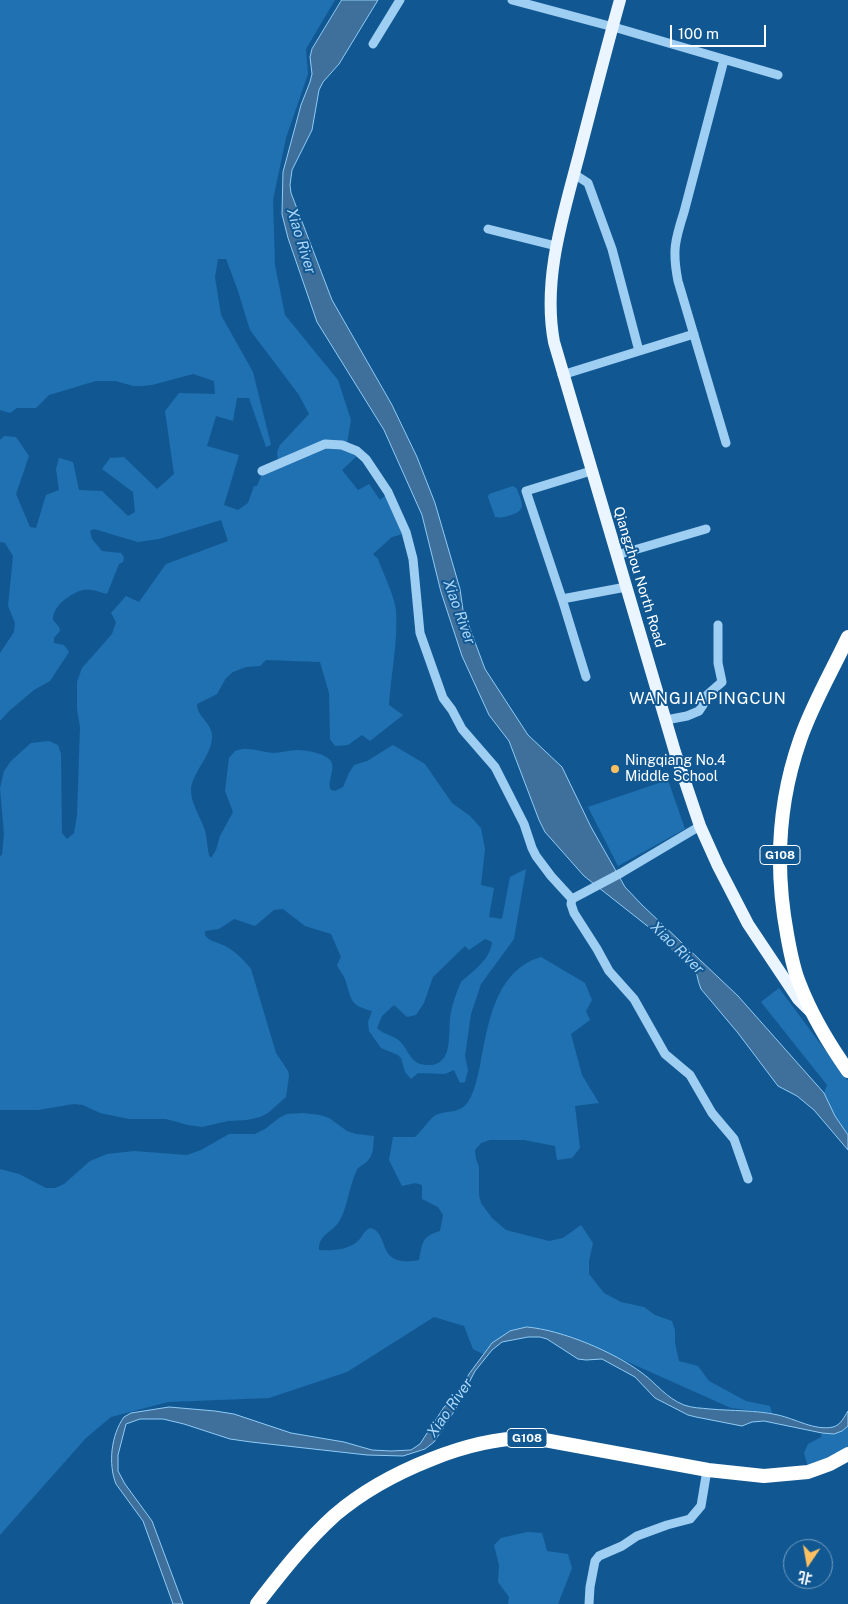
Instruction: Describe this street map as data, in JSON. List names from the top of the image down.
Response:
{
  "streets": {
    "highway": ["G108"],
    "main road": ["Qiangzhou North Road"]
  },
  "crossings": [
    ["Qiangzhou North Road", "G108"]
  ],
  "districts": ["WANGJIAPINGCUN"],
  "water": ["Xiao River"],
  "places": ["Ningqiang No.4 Middle School"],
  "scale_bar": "100 m",
  "north": "bottom"
}
